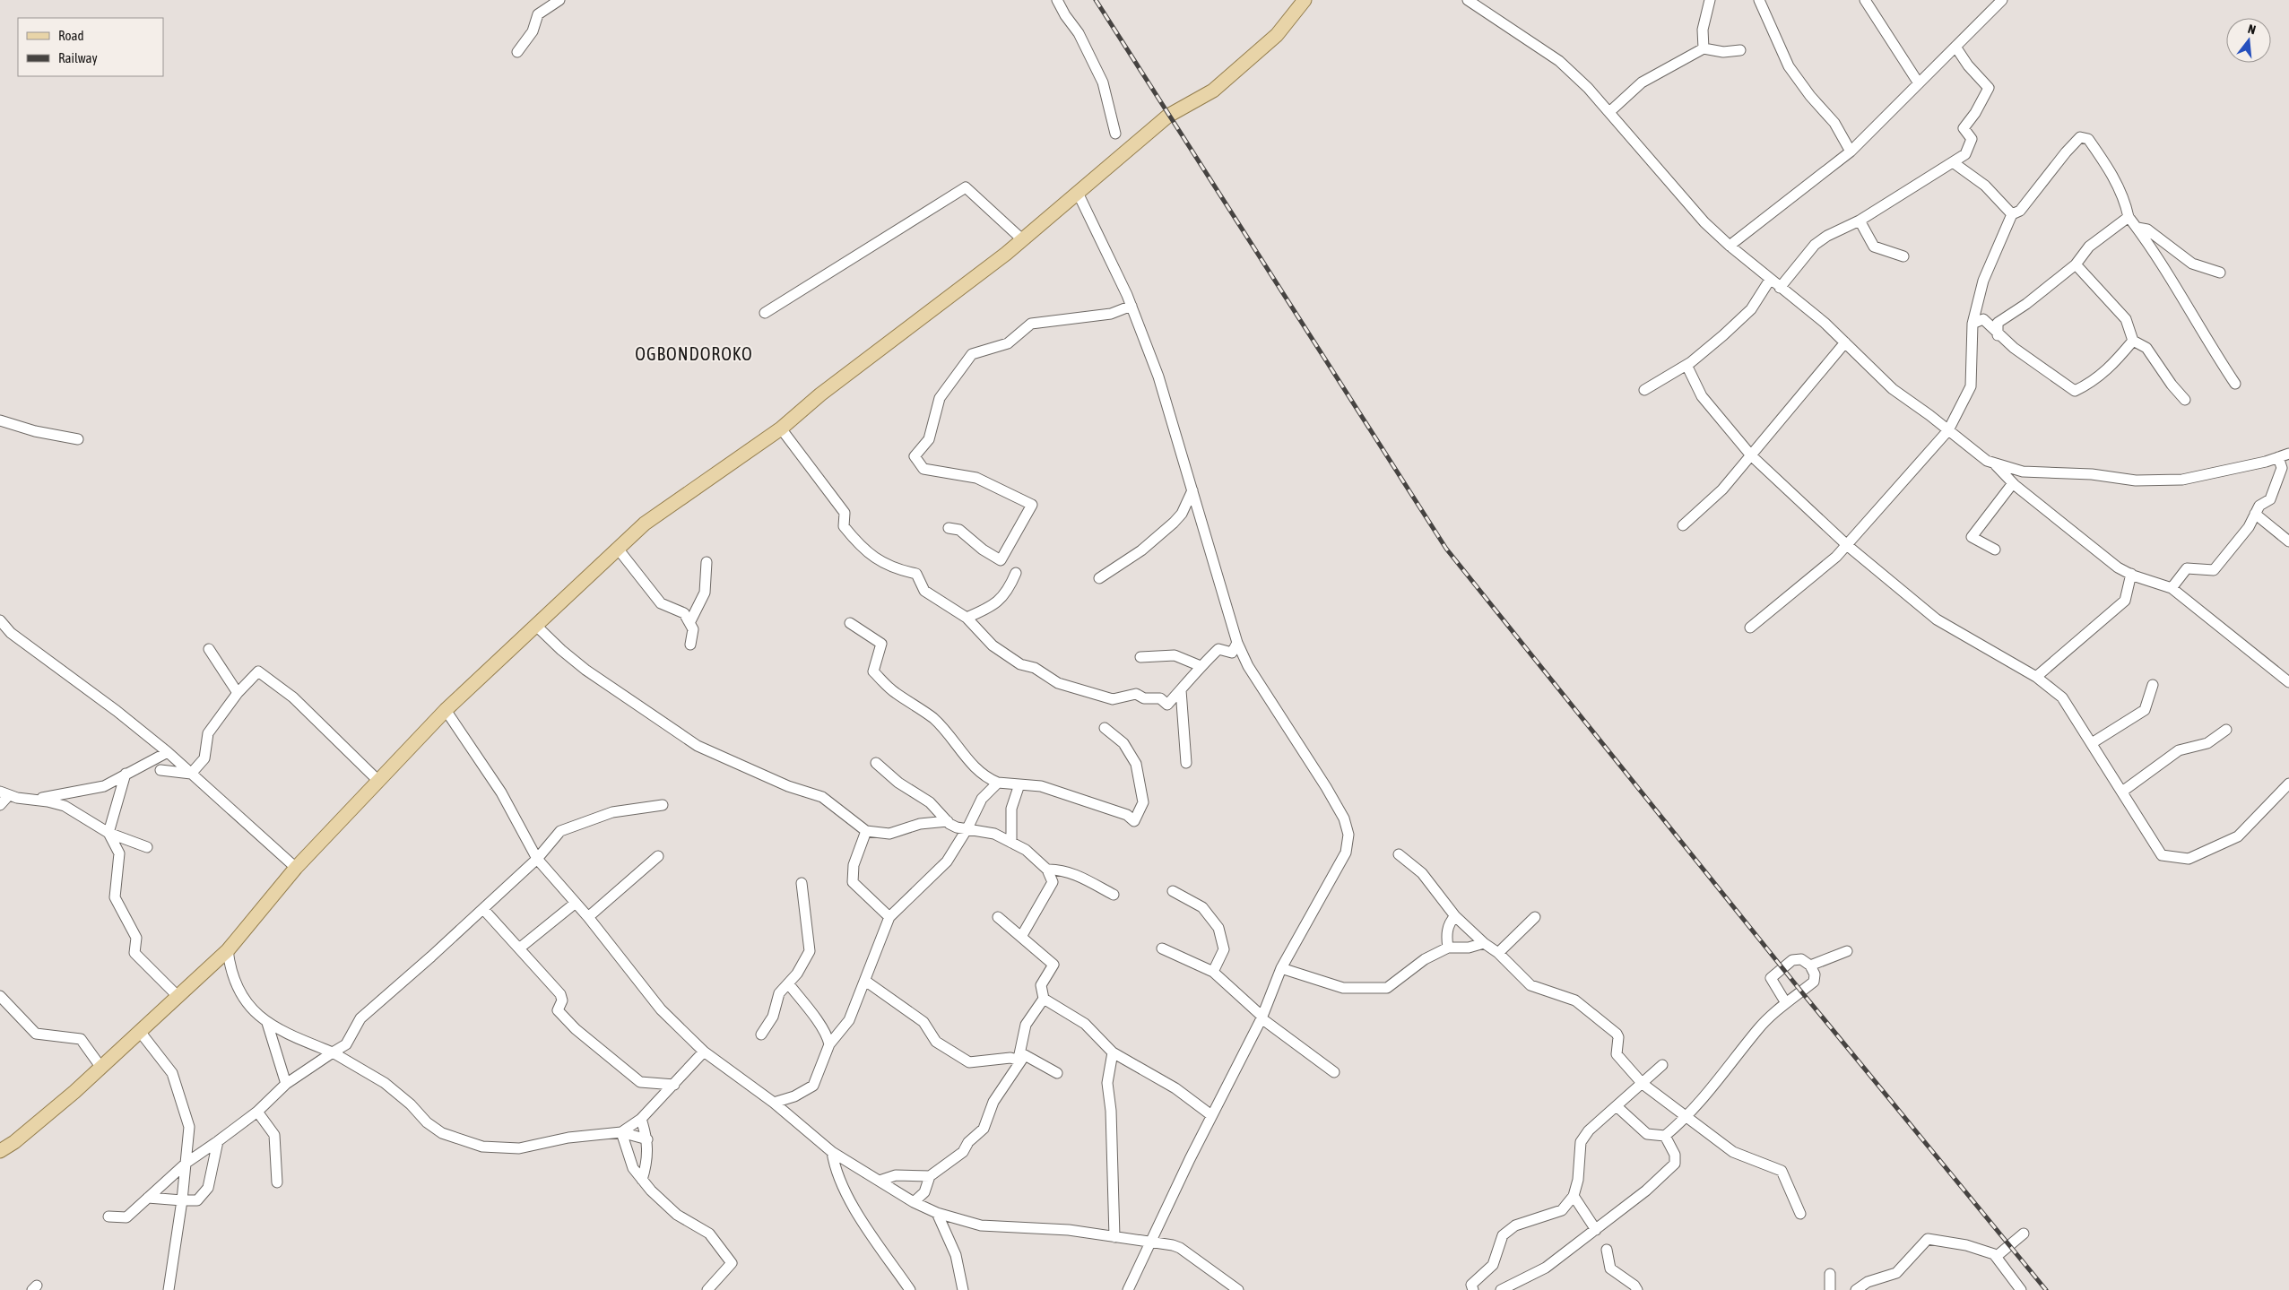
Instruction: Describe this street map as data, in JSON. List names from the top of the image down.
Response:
{
  "districts": ["OGBONDOROKO"],
  "legend": ["Road", "Railway"],
  "north": "top"
}
